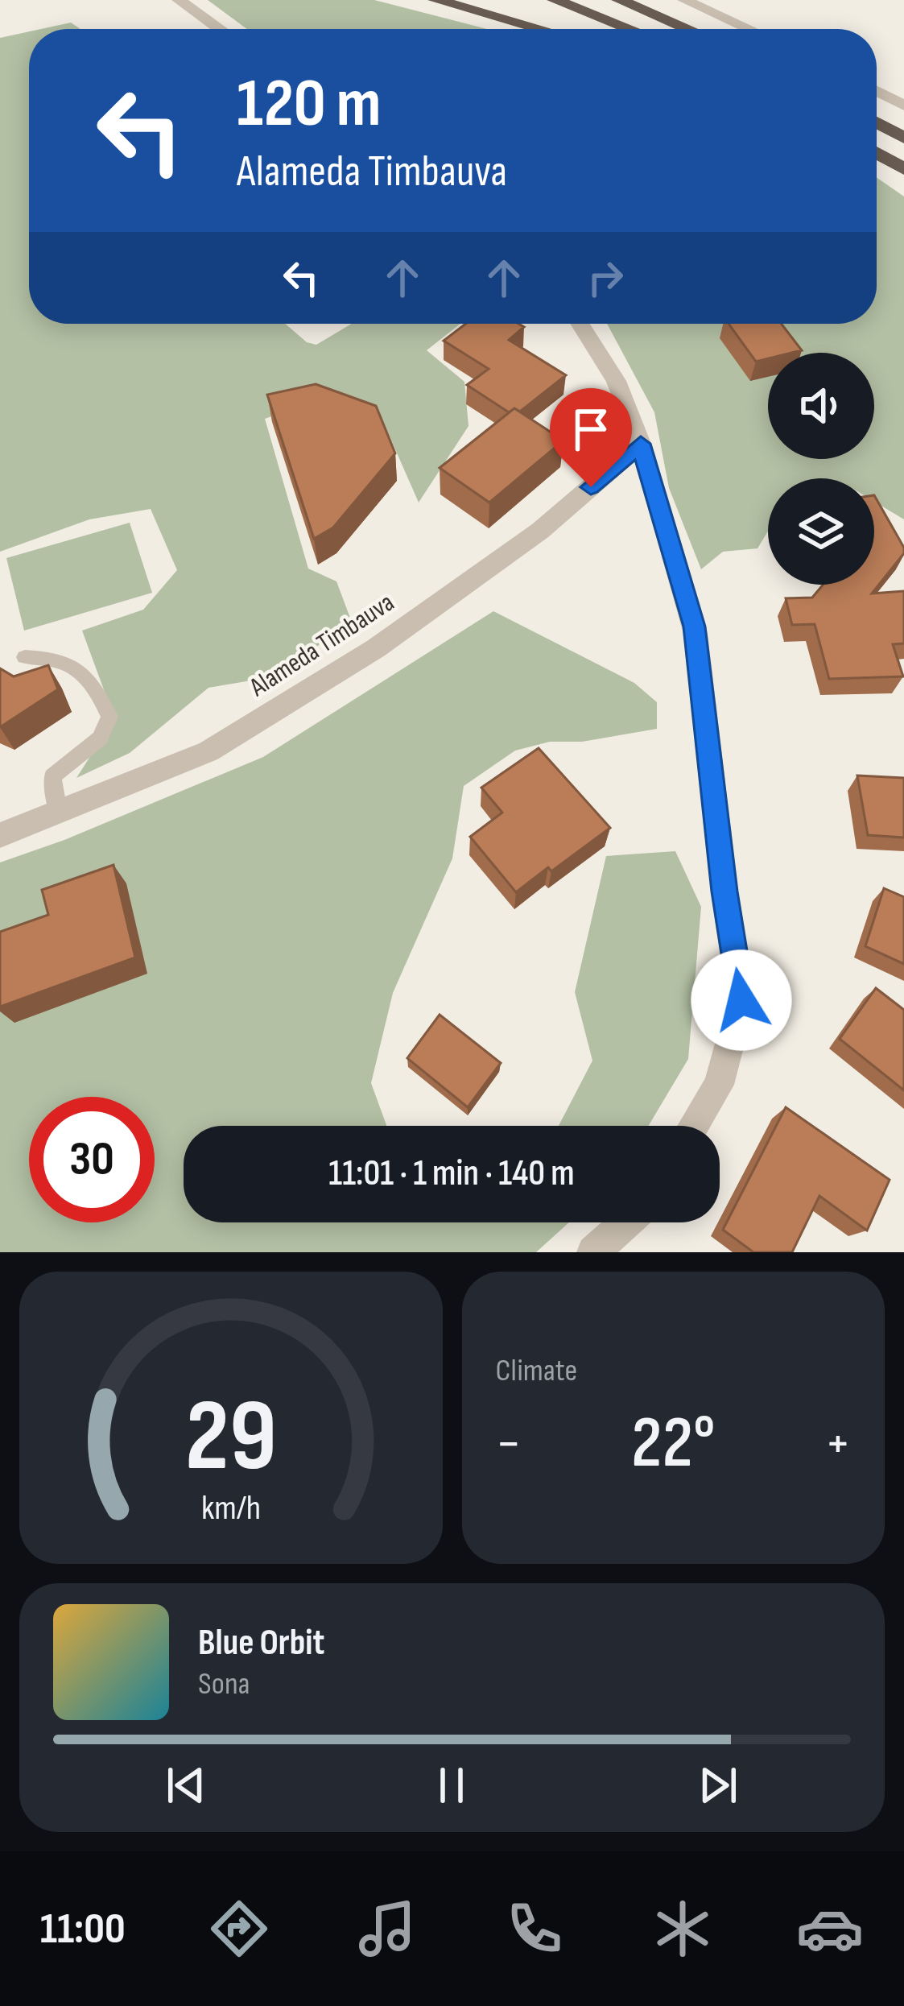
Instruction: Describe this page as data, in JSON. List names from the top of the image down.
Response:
{
  "streets": {
    "street": ["Alameda Timbauva"]
  },
  "page": {
    "turn": ["120 m", "Alameda Timbauva"],
    "limit": "30",
    "trip": "11:01 · 1 min · 140 m",
    "tile": "Climate",
    "heat": ["−", "22°", "+"],
    "song": ["Blue Orbit", "Sona"],
    "tabs": "11:00",
    "gauge": ["29", "km/h"]
  }
}
